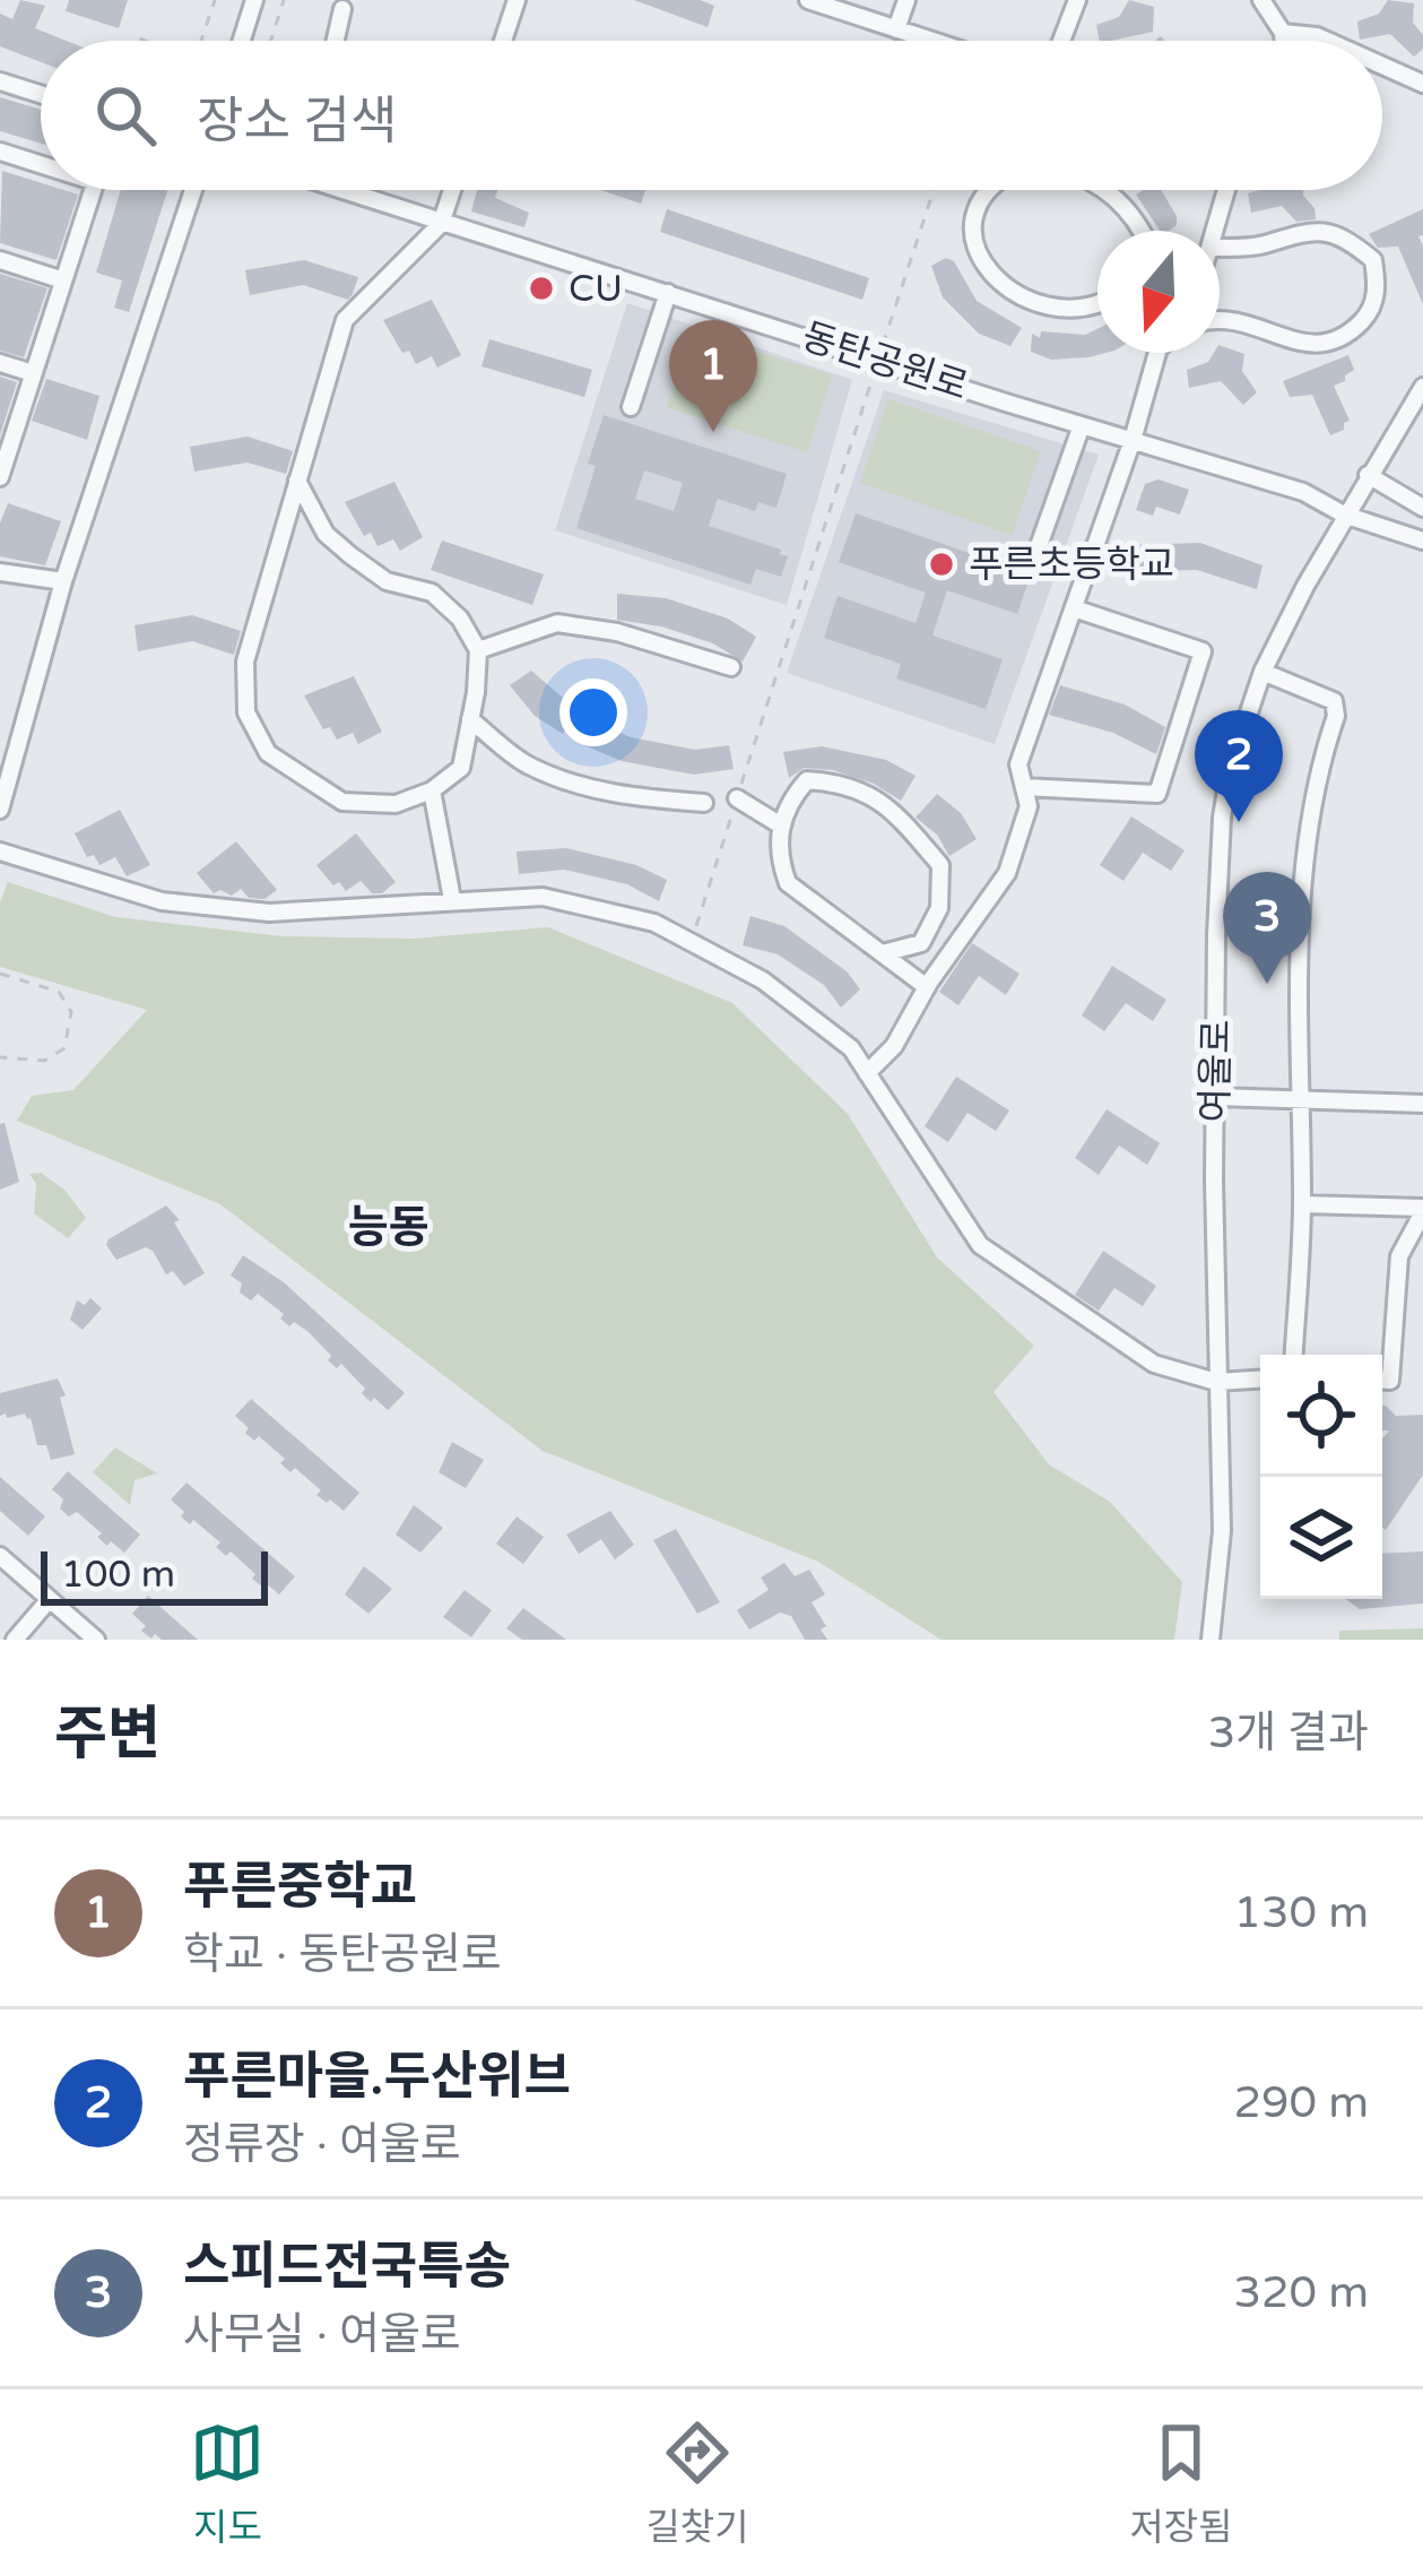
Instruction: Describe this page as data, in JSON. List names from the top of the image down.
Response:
{
  "streets": {
    "street": ["동탄공원로", "여울로"]
  },
  "crossings": [
    ["동탄공원로", "여울로"]
  ],
  "districts": ["능동"],
  "places": ["CU", "푸른초등학교"],
  "scale_bar": "100 m",
  "north": "bottom",
  "page": {
    "search": "장소 검색",
    "pins": ["1", "2", "3"],
    "scale": "100 m",
    "heading": ["주변", "3개 결과"],
    "list": [
      {
        "mark": "1",
        "name": "푸른중학교",
        "note": "학교 · 동탄공원로",
        "value": "130 m"
      },
      {
        "mark": "2",
        "name": "푸른마을.두산위브",
        "note": "정류장 · 여울로",
        "value": "290 m"
      },
      {
        "mark": "3",
        "name": "스피드전국특송",
        "note": "사무실 · 여울로",
        "value": "320 m"
      }
    ],
    "nav": ["지도", "길찾기", "저장됨"]
  }
}
